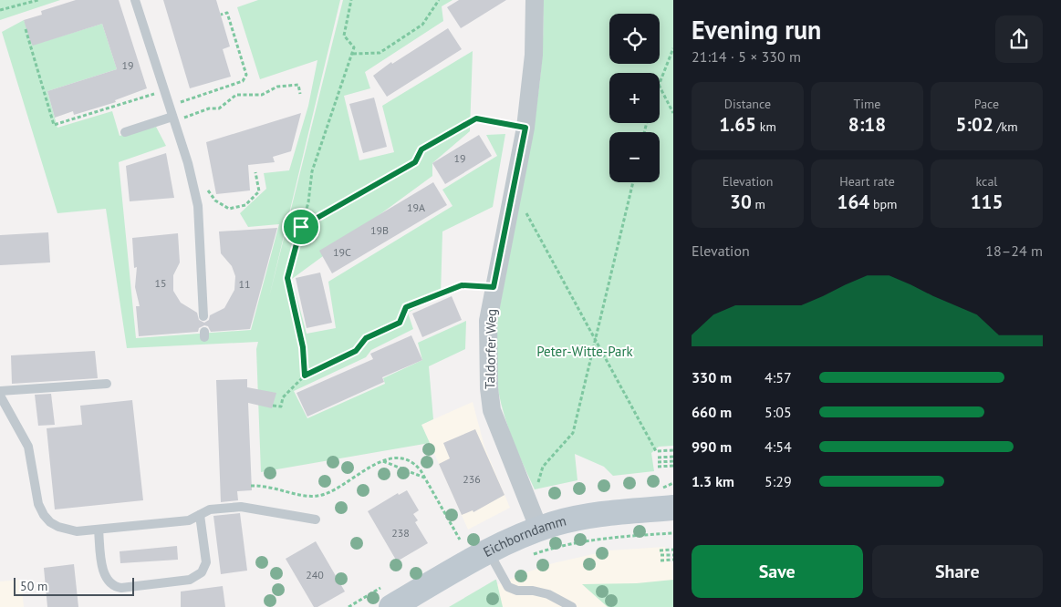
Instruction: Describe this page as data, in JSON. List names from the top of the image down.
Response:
{
  "streets": {
    "main road": ["Eichborndamm"],
    "street": ["Taldorfer Weg"]
  },
  "crossings": [
    ["Taldorfer Weg", "Eichborndamm"]
  ],
  "parks": ["Peter-Witte-Park"],
  "house_numbers": [
    "19",
    "19",
    "19A",
    "19B",
    "19C",
    "15",
    "11",
    "236",
    "238",
    "240"
  ],
  "scale_bar": "50 m",
  "page": {
    "heading": ["Evening run", "21:14 · 5 × 330 m"],
    "map_buttons": ["+", "−"],
    "stats": [
      ["Distance", "1.65 km"],
      ["Time", "8:18"],
      ["Pace", "5:02 /km"],
      ["Elevation", "30 m"],
      ["Heart rate", "164 bpm"],
      ["kcal", "115"]
    ],
    "chart": ["Elevation", "18–24 m"],
    "list": [
      {
        "name": "330 m",
        "note": "4:57"
      },
      {
        "name": "660 m",
        "note": "5:05"
      },
      {
        "name": "990 m",
        "note": "4:54"
      },
      {
        "name": "1.3 km",
        "note": "5:29"
      }
    ],
    "buttons": ["Save", "Share"],
    "scale": "50 m"
  }
}
